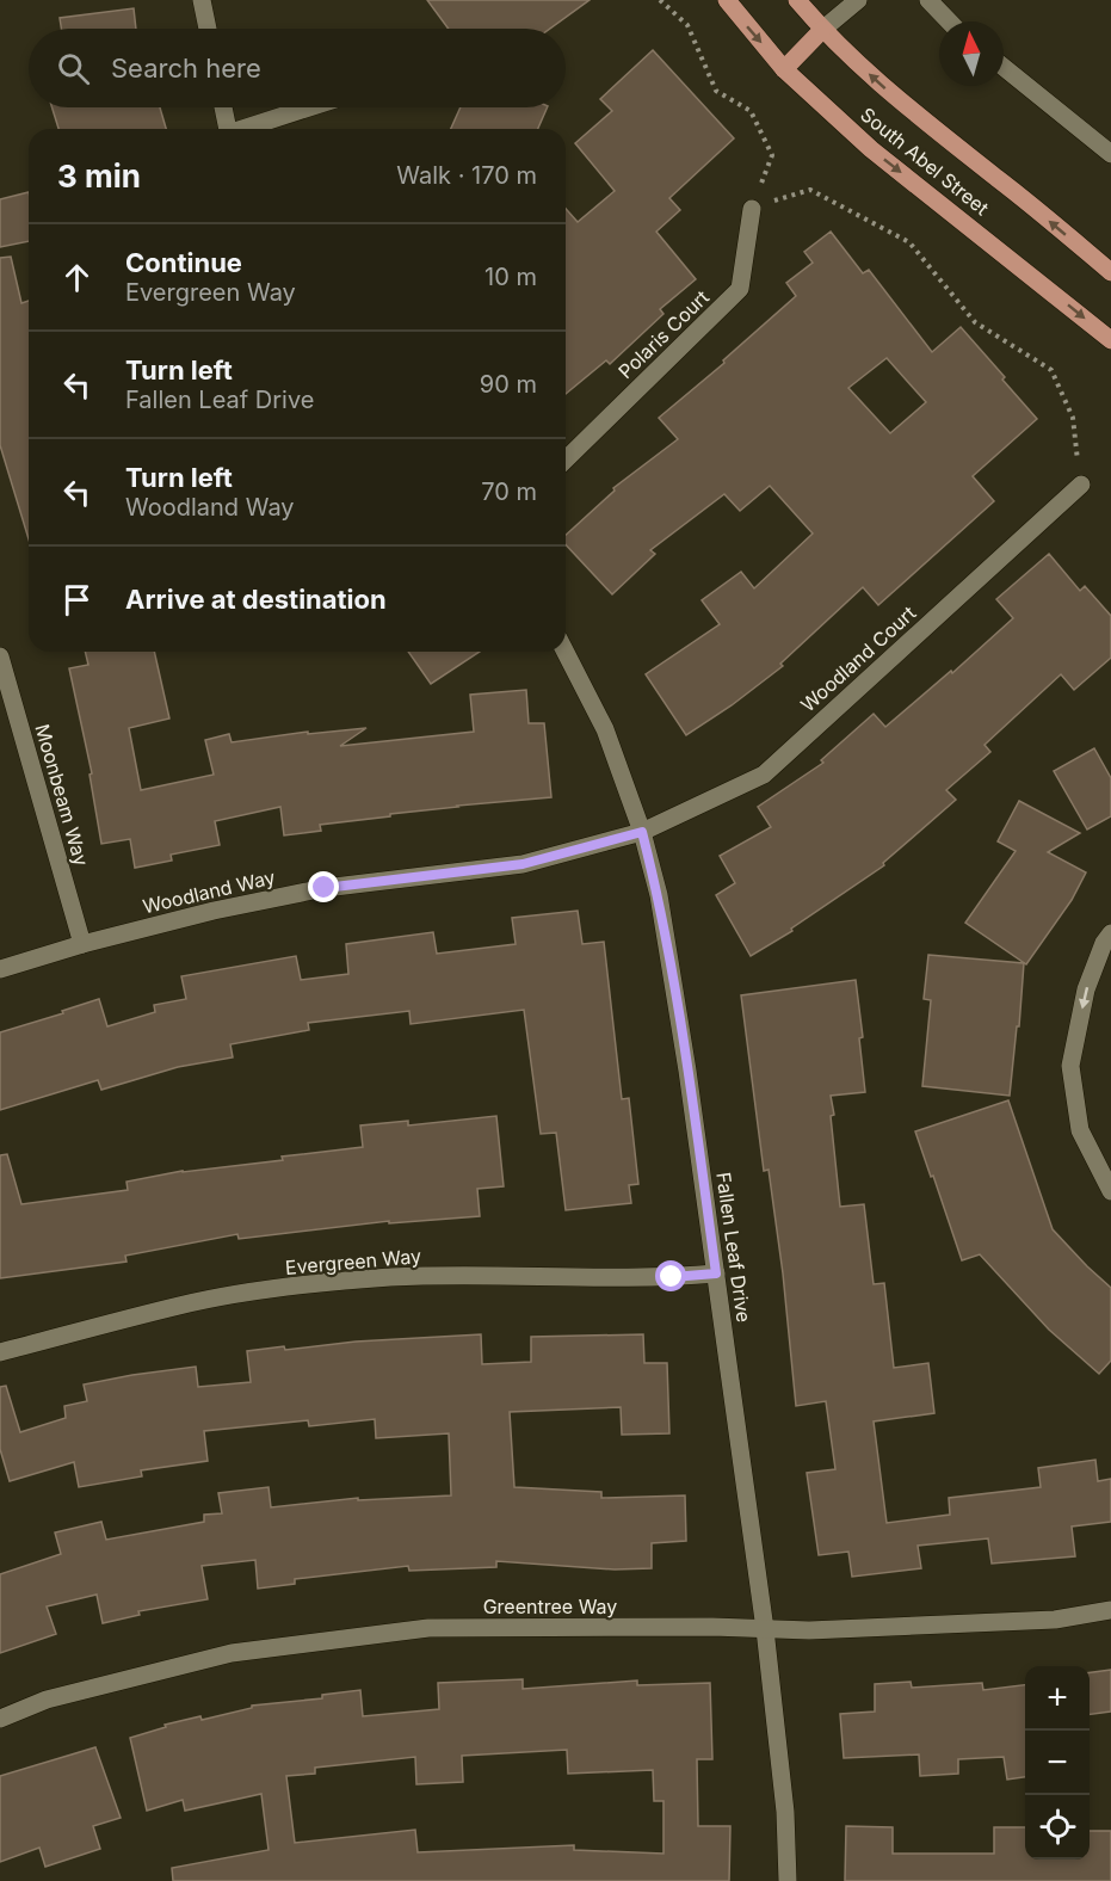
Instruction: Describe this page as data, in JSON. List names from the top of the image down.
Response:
{
  "streets": {
    "main road": ["South Abel Street"],
    "street": [
      "Polaris Court",
      "Woodland Court",
      "Moonbeam Way",
      "Woodland Way",
      "Fallen Leaf Drive",
      "Evergreen Way",
      "Greentree Way"
    ]
  },
  "crossings": [
    ["Woodland Court", "Woodland Way"],
    ["Woodland Court", "Fallen Leaf Drive"],
    ["Moonbeam Way", "Woodland Way"],
    ["Woodland Way", "Fallen Leaf Drive"],
    ["Fallen Leaf Drive", "Evergreen Way"],
    ["Fallen Leaf Drive", "Greentree Way"]
  ],
  "north": "top",
  "page": {
    "search": "Search here",
    "heading": ["3 min", "Walk · 170 m"],
    "list": [
      ["Continue", "Evergreen Way", "10 m"],
      ["Turn left", "Fallen Leaf Drive", "90 m"],
      ["Turn left", "Woodland Way", "70 m"],
      "Arrive at destination"
    ],
    "map_buttons": ["+", "−"]
  }
}
